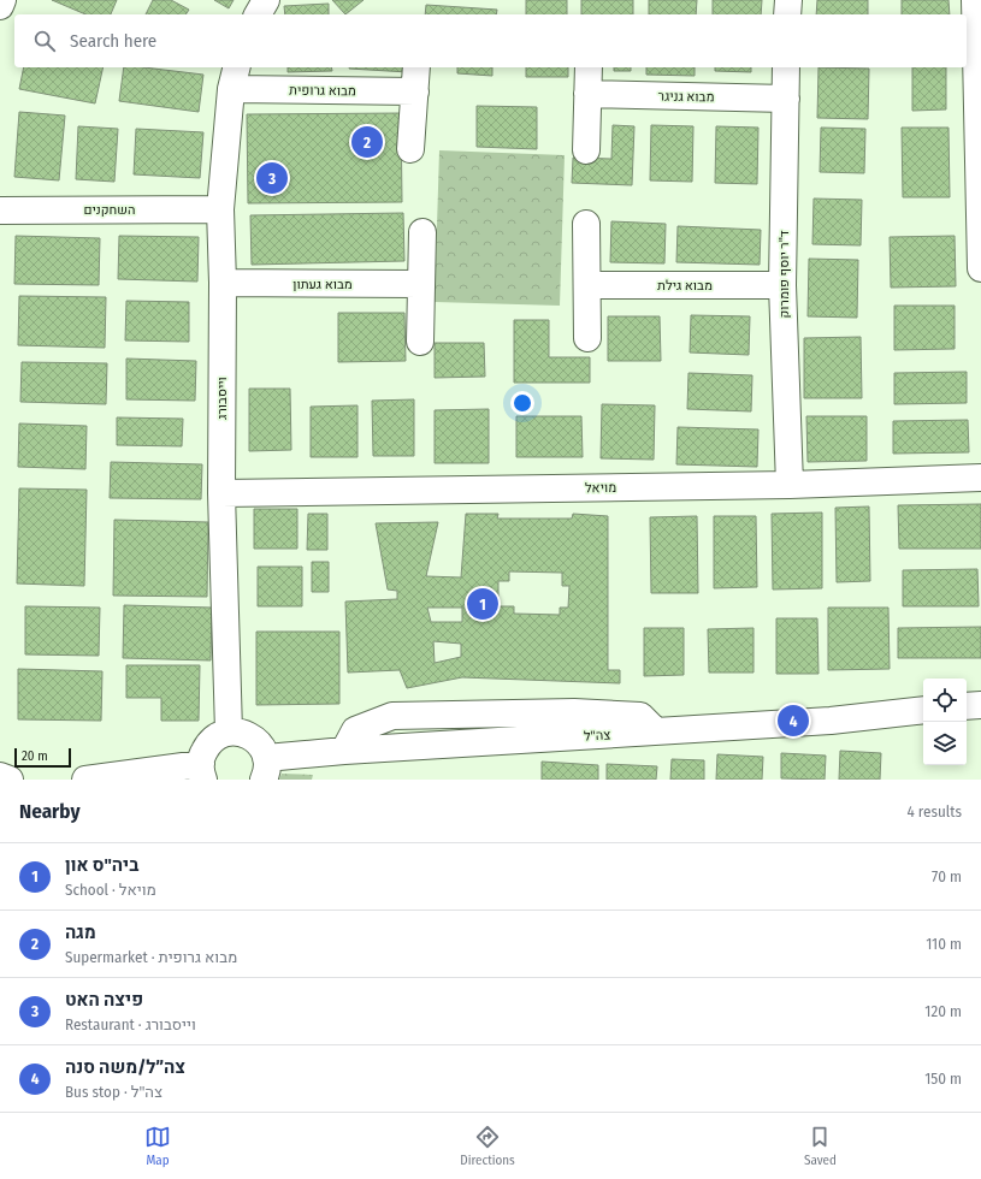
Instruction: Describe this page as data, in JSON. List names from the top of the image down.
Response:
{
  "streets": {
    "street": [
      "מבוא גרופית",
      "מבוא גניגר",
      "השחקנים",
      "ד\"ר יוסף פומרוק",
      "מבוא געתון",
      "מבוא גילת",
      "וייסבורג",
      "מויאל",
      "צה\"ל"
    ]
  },
  "crossings": [
    ["מבוא גרופית", "וייסבורג"],
    ["מבוא גניגר", "ד\"ר יוסף פומרוק"],
    ["השחקנים", "וייסבורג"],
    ["ד\"ר יוסף פומרוק", "מבוא גילת"],
    ["ד\"ר יוסף פומרוק", "מויאל"],
    ["מבוא געתון", "וייסבורג"],
    ["וייסבורג", "מויאל"]
  ],
  "scale_bar": "20 m",
  "page": {
    "search": "Search here",
    "pins": [
      "2",
      "3",
      "1",
      "4"
    ],
    "scale": "20 m",
    "heading": ["Nearby", "4 results"],
    "list": [
      {
        "mark": "1",
        "name": "ביה\"ס און",
        "note": "School · מויאל",
        "value": "70 m"
      },
      {
        "mark": "2",
        "name": "מגה",
        "note": "Supermarket · מבוא גרופית",
        "value": "110 m"
      },
      {
        "mark": "3",
        "name": "פיצה האט",
        "note": "Restaurant · וייסבורג",
        "value": "120 m"
      },
      {
        "mark": "4",
        "name": "צה״ל/משה סנה",
        "note": "Bus stop · צה\"ל",
        "value": "150 m"
      }
    ],
    "nav": ["Map", "Directions", "Saved"]
  }
}
